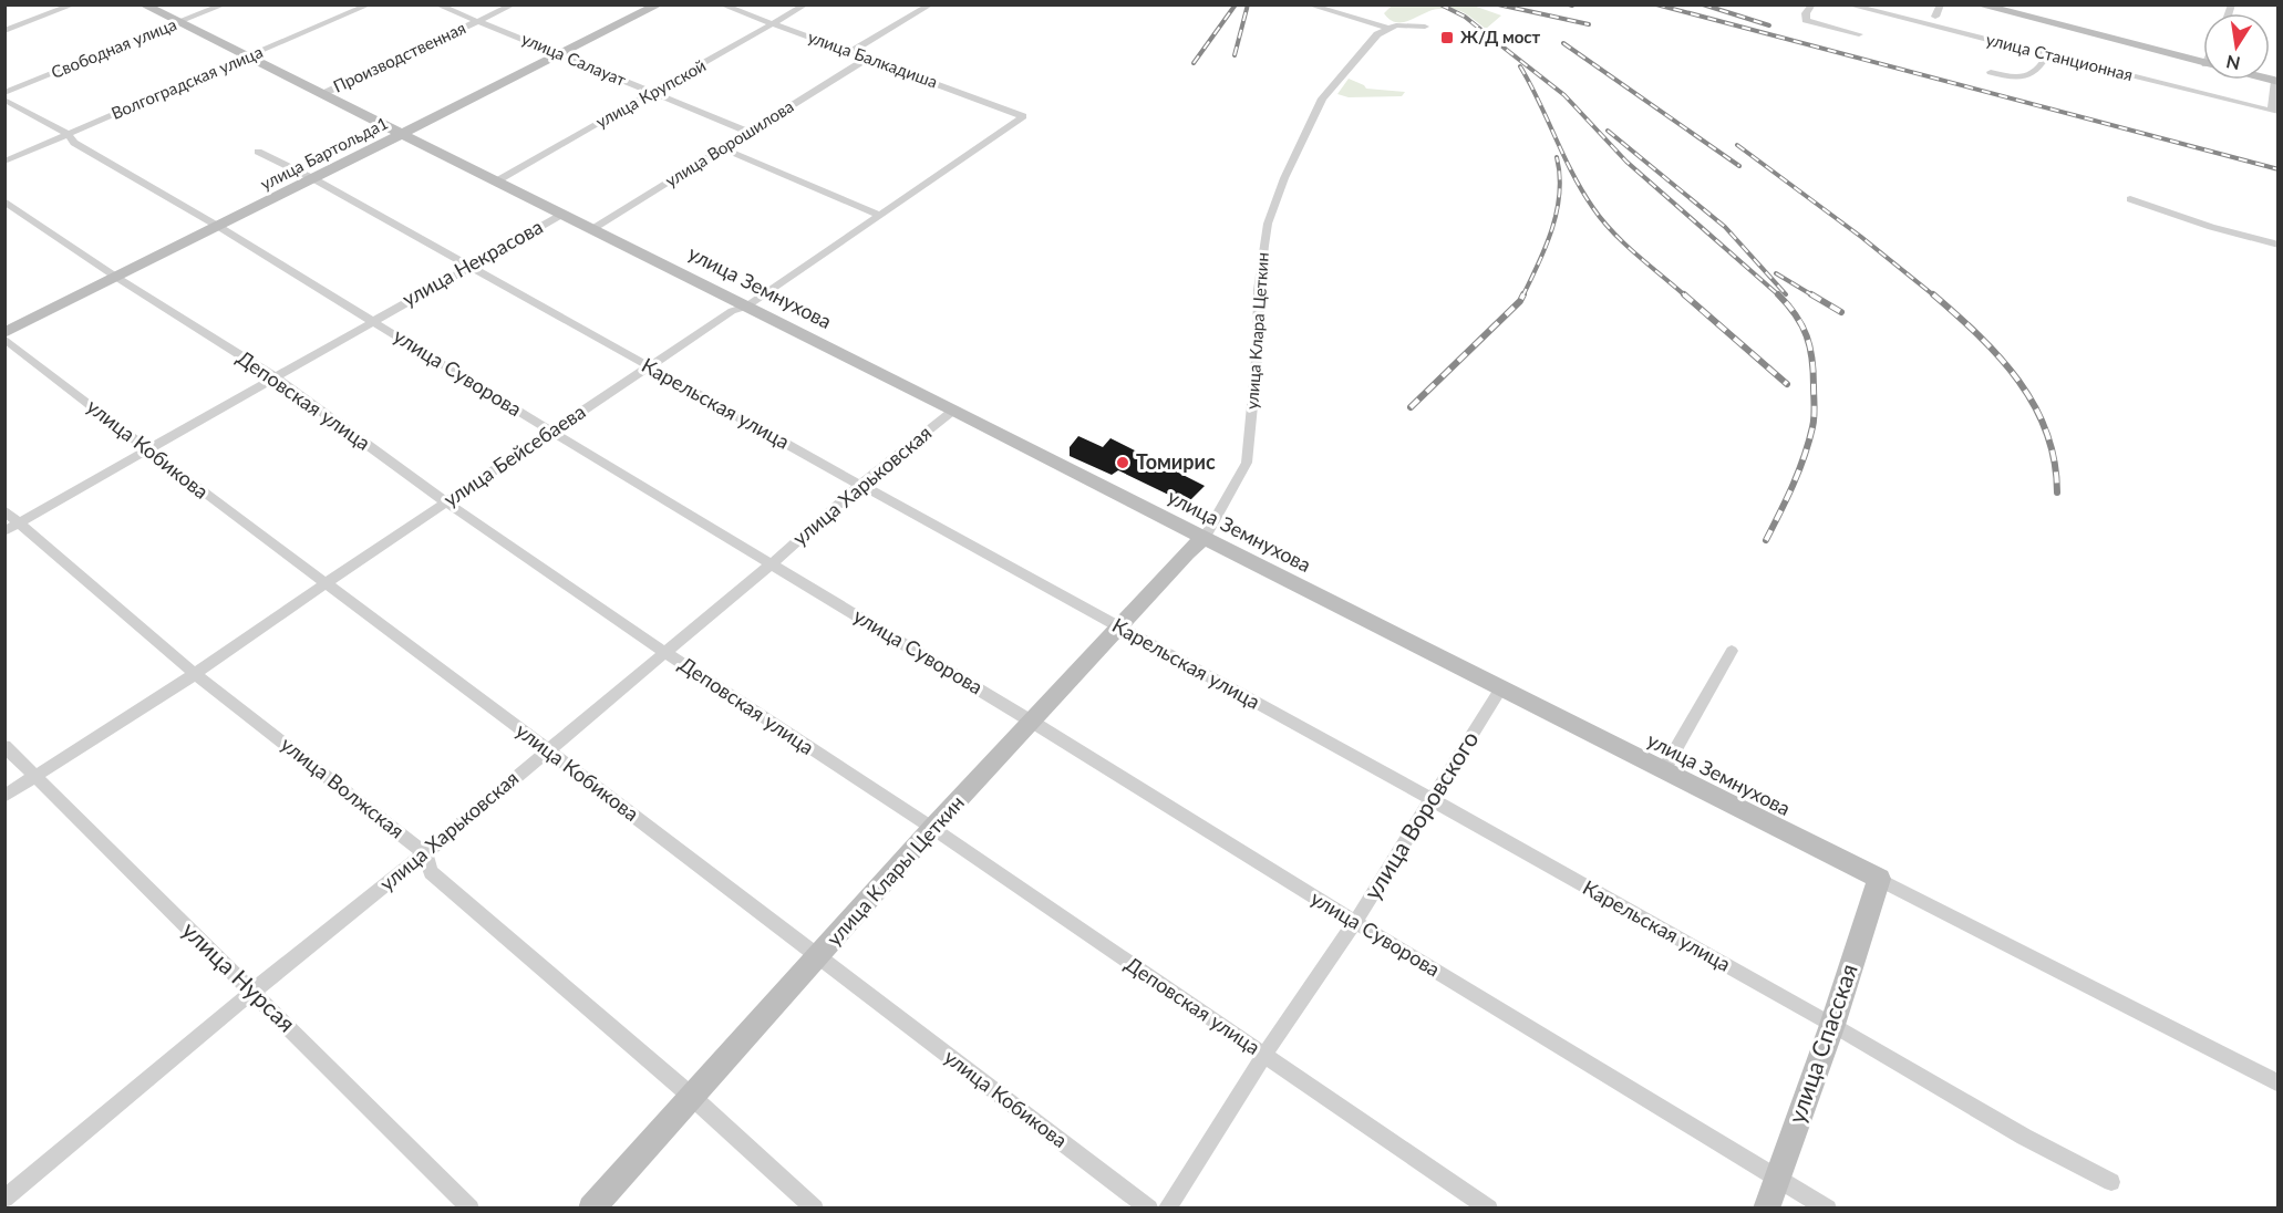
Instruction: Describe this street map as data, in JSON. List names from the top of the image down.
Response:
{
  "streets": {
    "street": [
      "Свободная улица",
      "Производственная",
      "улица Станционная",
      "улица Салауат",
      "улица Балкадиша",
      "Волгоградская улица",
      "улица Крупской",
      "улица Ворошилова",
      "улица Бартольда1",
      "улица Некрасова",
      "улица Земнухова",
      "улица Клара Цеткин",
      "улица Суворова",
      "Деповская улица",
      "Карельская улица",
      "улица Кобикова",
      "улица Бейсебаева",
      "улица Харьковская",
      "улица Волжская",
      "улица Воровского",
      "улица Клары Цеткин",
      "улица Нурсая",
      "улица Спасская"
    ]
  },
  "crossings": [
    ["Свободная улица", "улица Земнухова"],
    ["Производственная", "улица Салауат"],
    ["Производственная", "улица Земнухова"],
    ["улица Салауат", "улица Крупской"],
    ["улица Салауат", "улица Ворошилова"],
    ["улица Салауат", "улица Бартольда1"],
    ["улица Балкадиша", "улица Крупской"],
    ["улица Балкадиша", "улица Ворошилова"],
    ["улица Балкадиша", "улица Бейсебаева"],
    ["Волгоградская улица", "улица Земнухова"],
    ["Волгоградская улица", "улица Суворова"],
    ["улица Крупской", "улица Земнухова"],
    ["улица Ворошилова", "улица Земнухова"],
    ["улица Бартольда1", "улица Земнухова"],
    ["улица Бартольда1", "улица Суворова"],
    ["улица Бартольда1", "Деповская улица"],
    ["улица Бартольда1", "Карельская улица"],
    ["улица Бартольда1", "улица Кобикова"],
    ["улица Некрасова", "улица Земнухова"],
    ["улица Некрасова", "улица Суворова"],
    ["улица Некрасова", "Деповская улица"],
    ["улица Некрасова", "Карельская улица"],
    ["улица Некрасова", "улица Кобикова"],
    ["улица Некрасова", "улица Волжская"],
    ["улица Земнухова", "улица Клара Цеткин"],
    ["улица Земнухова", "улица Бейсебаева"],
    ["улица Земнухова", "улица Харьковская"],
    ["улица Земнухова", "улица Воровского"],
    ["улица Земнухова", "улица Клары Цеткин"],
    ["улица Земнухова", "улица Спасская"],
    ["улица Клара Цеткин", "улица Клары Цеткин"],
    ["улица Суворова", "улица Бейсебаева"],
    ["улица Суворова", "улица Харьковская"],
    ["улица Суворова", "улица Воровского"],
    ["улица Суворова", "улица Клары Цеткин"],
    ["улица Суворова", "улица Спасская"],
    ["Деповская улица", "улица Бейсебаева"],
    ["Деповская улица", "улица Харьковская"],
    ["Деповская улица", "улица Воровского"],
    ["Деповская улица", "улица Клары Цеткин"],
    ["Карельская улица", "улица Бейсебаева"],
    ["Карельская улица", "улица Харьковская"],
    ["Карельская улица", "улица Воровского"],
    ["Карельская улица", "улица Клары Цеткин"],
    ["Карельская улица", "улица Спасская"],
    ["улица Кобикова", "улица Бейсебаева"],
    ["улица Кобикова", "улица Харьковская"],
    ["улица Кобикова", "улица Клары Цеткин"],
    ["улица Бейсебаева", "улица Волжская"],
    ["улица Бейсебаева", "улица Нурсая"],
    ["улица Харьковская", "улица Волжская"],
    ["улица Харьковская", "улица Нурсая"],
    ["улица Волжская", "улица Клары Цеткин"]
  ],
  "places": {
    "transit": ["Ж/Д мост"],
    "other": ["Томирис"]
  },
  "north": "bottom"
}
